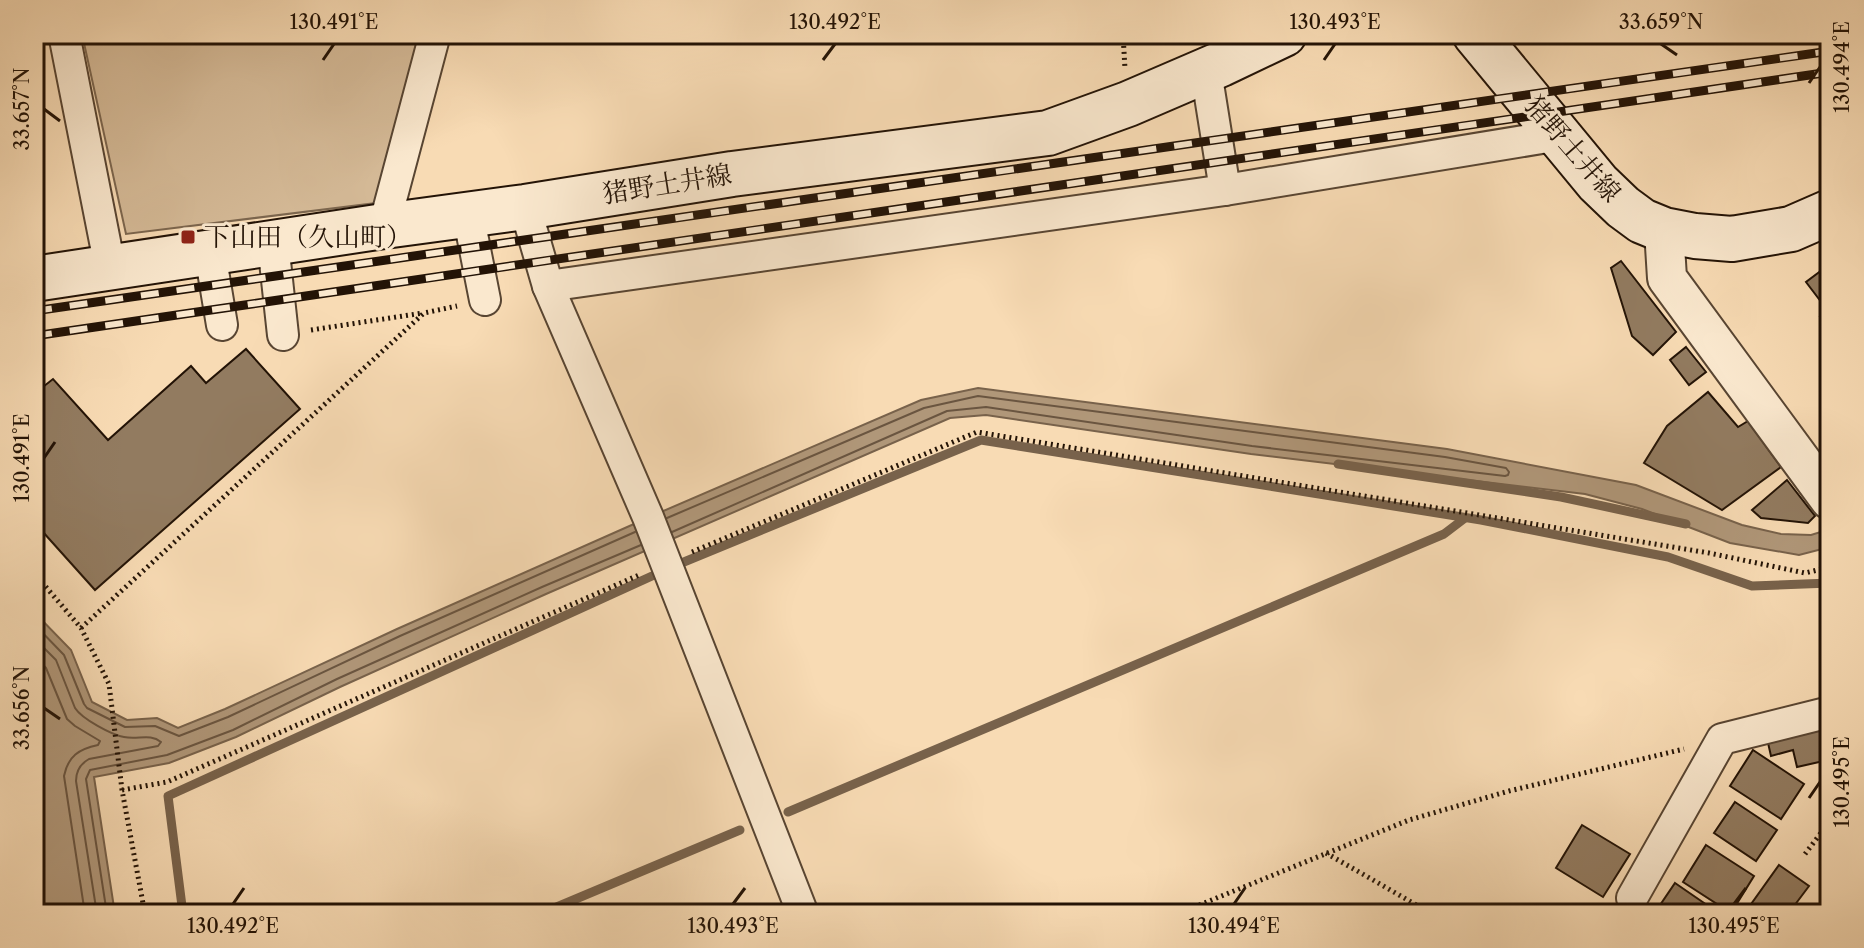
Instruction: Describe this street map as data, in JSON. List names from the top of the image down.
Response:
{
  "streets": {
    "main road": ["猪野土井線"]
  },
  "places": {
    "transit": ["下山田（久山町）"]
  },
  "coordinates": [
    "130.491°E",
    "130.492°E",
    "130.493°E",
    "33.659°N",
    "130.494°E",
    "33.657°N",
    "33.656°N",
    "130.495°E"
  ]
}
